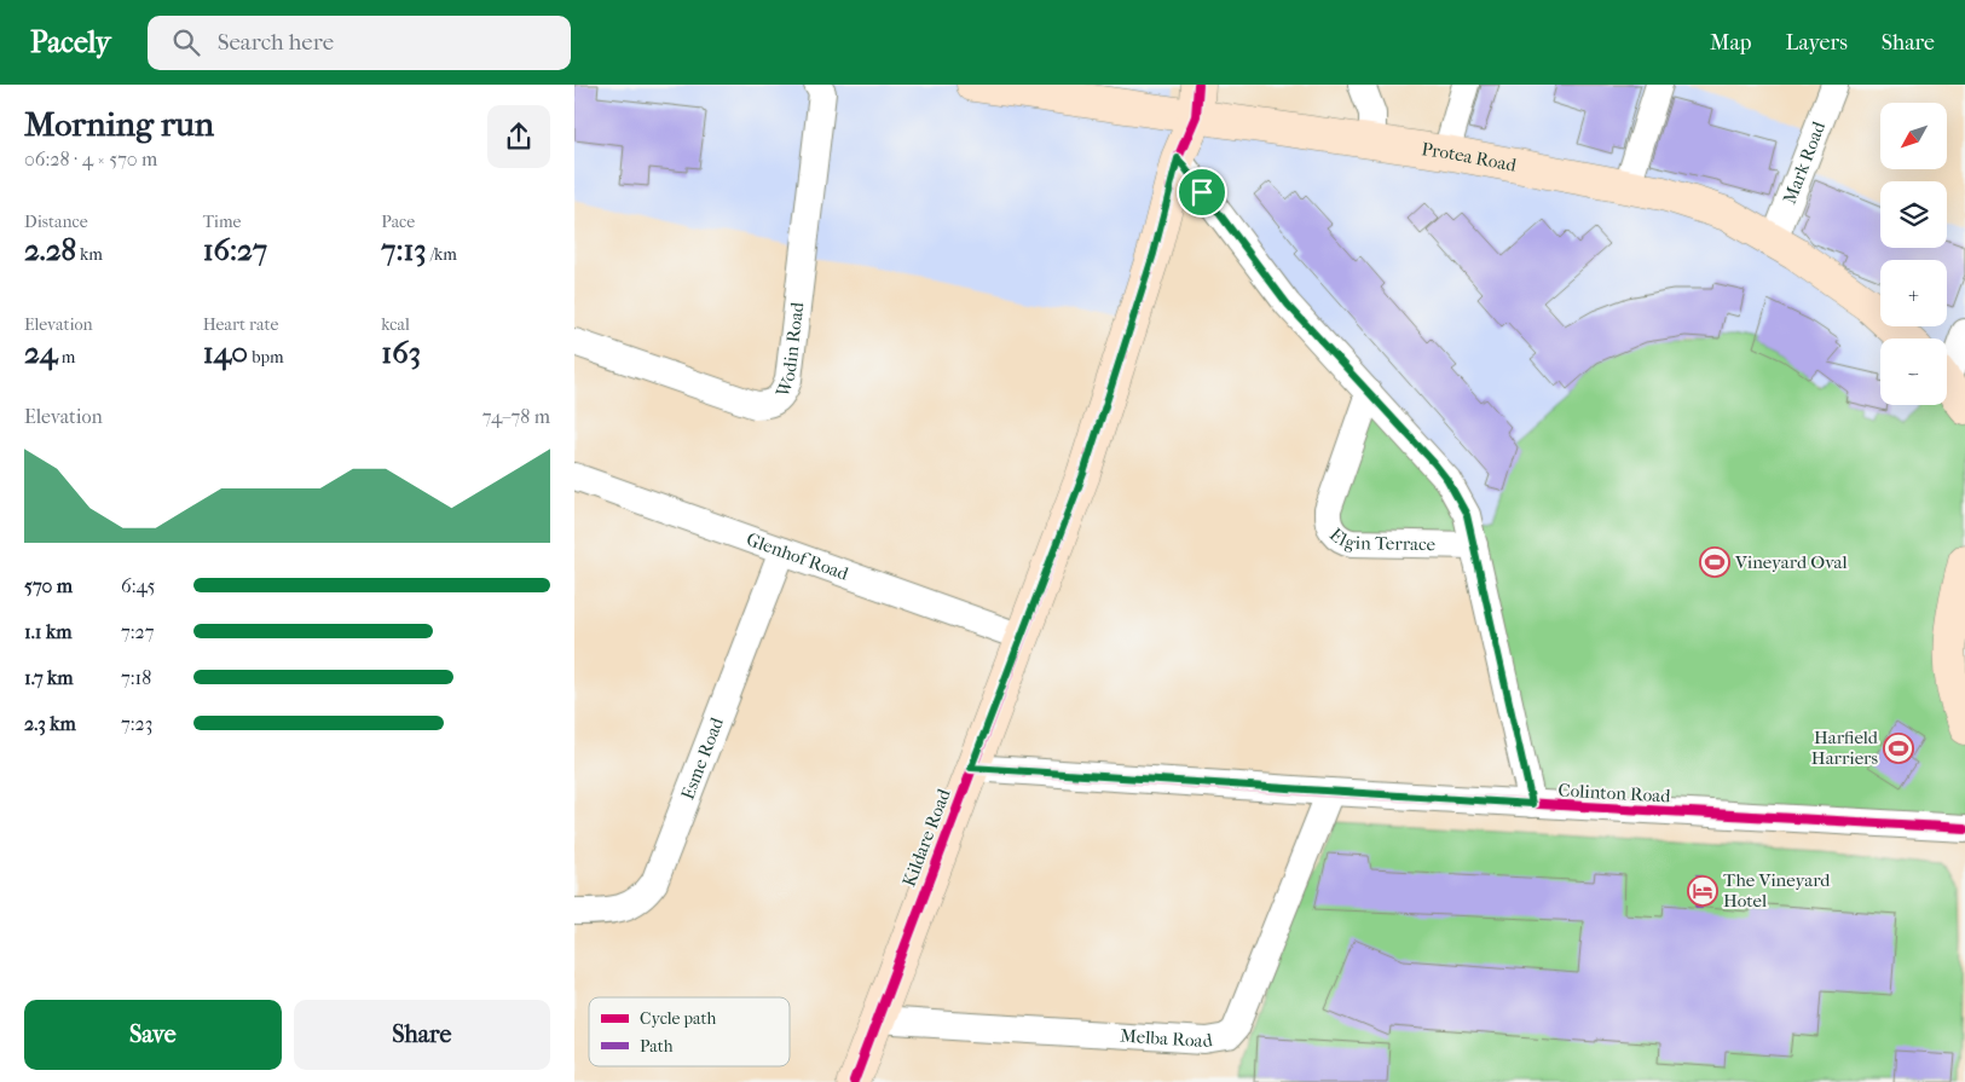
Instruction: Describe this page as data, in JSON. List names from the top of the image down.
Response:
{
  "streets": {
    "main road": ["Protea Road", "Kildare Road"],
    "street": [
      "Mark Road",
      "Wodin Road",
      "Elgin Terrace",
      "Glenhof Road",
      "Esme Road",
      "Colinton Road",
      "Melba Road"
    ]
  },
  "crossings": [
    ["Protea Road", "Mark Road"],
    ["Glenhof Road", "Esme Road"],
    ["Glenhof Road", "Kildare Road"],
    ["Colinton Road", "Kildare Road"],
    ["Colinton Road", "Melba Road"],
    ["Kildare Road", "Melba Road"]
  ],
  "places": {
    "sports": ["Vineyard Oval", "Harfield Harriers"],
    "hotel": ["The Vineyard Hotel"]
  },
  "legend": ["Cycle path", "Path"],
  "north": "bottom left",
  "page": {
    "header": "Pacely",
    "search": "Search here",
    "nav": ["Map", "Layers", "Share"],
    "heading": ["Morning run", "06:28 · 4 × 570 m"],
    "map_buttons": ["+", "−"],
    "stats": [
      ["Distance", "2.28 km"],
      ["Time", "16:27"],
      ["Pace", "7:13 /km"],
      ["Elevation", "24 m"],
      ["Heart rate", "140 bpm"],
      ["kcal", "163"]
    ],
    "chart": ["Elevation", "74–78 m"],
    "list": [
      {
        "name": "570 m",
        "note": "6:45"
      },
      {
        "name": "1.1 km",
        "note": "7:27"
      },
      {
        "name": "1.7 km",
        "note": "7:18"
      },
      {
        "name": "2.3 km",
        "note": "7:23"
      }
    ],
    "buttons": ["Save", "Share"]
  }
}
